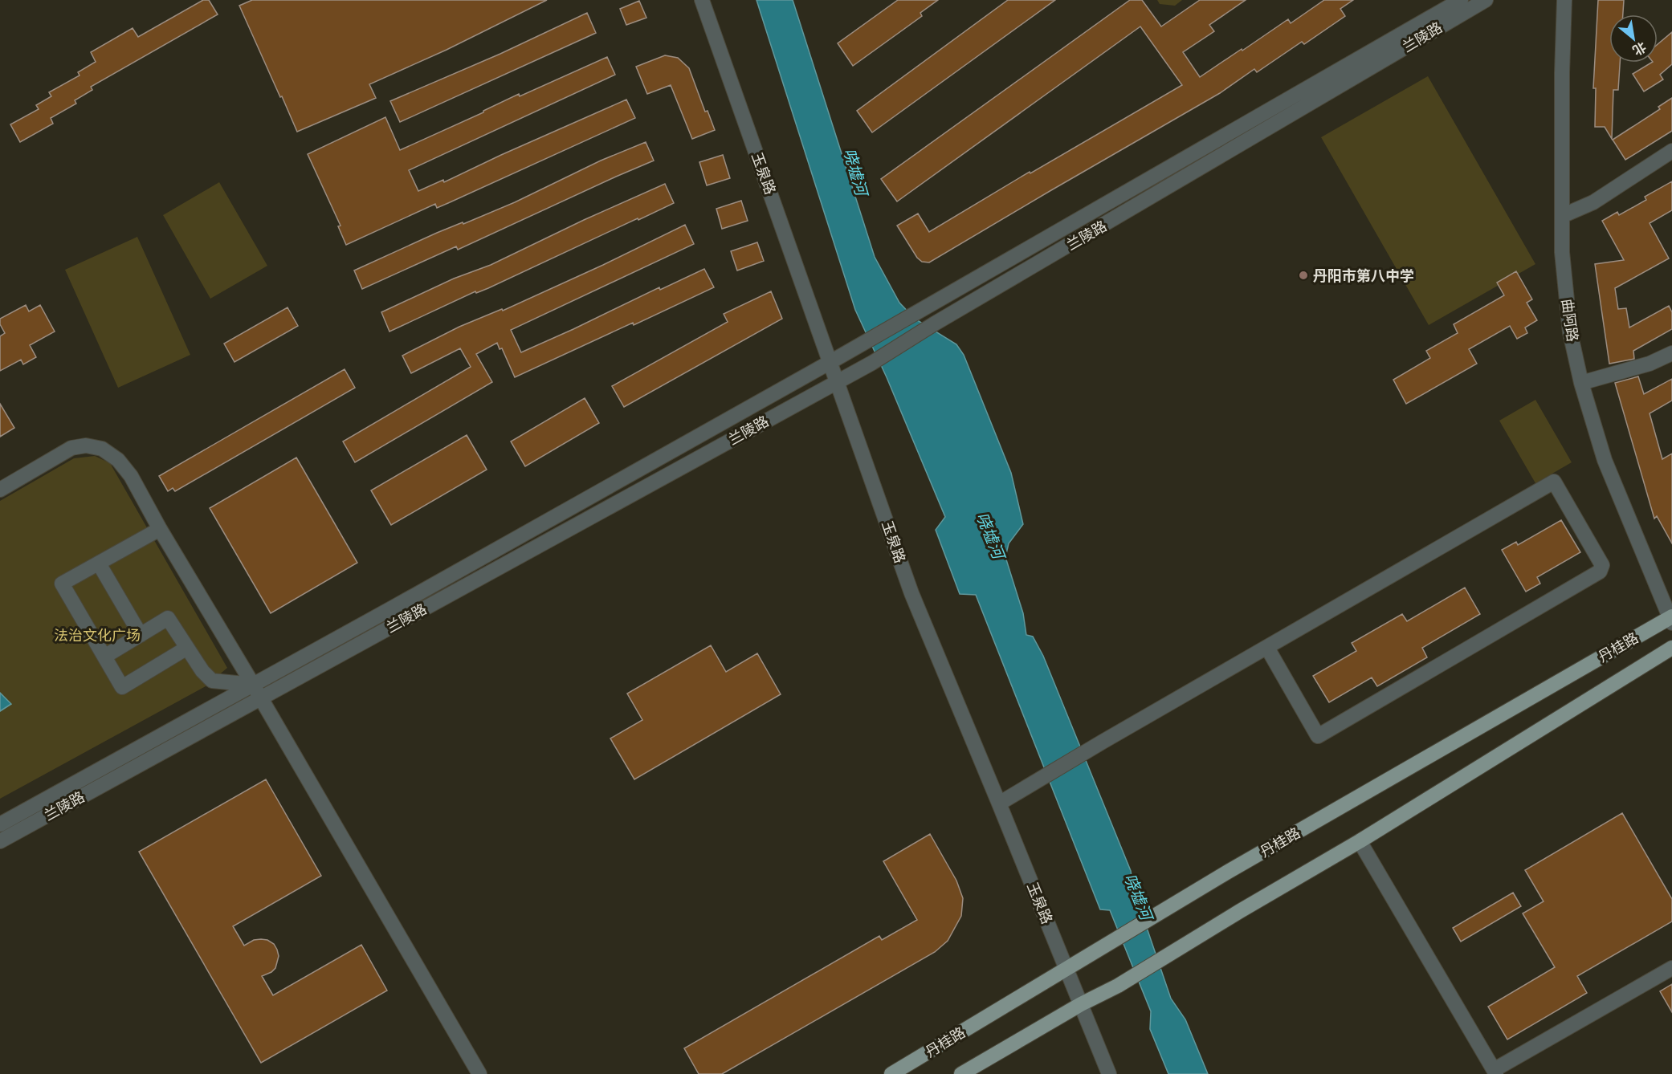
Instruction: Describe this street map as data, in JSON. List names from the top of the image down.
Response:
{
  "streets": {
    "main road": ["丹桂路"],
    "street": ["兰陵路", "玉泉路", "曲阿路"]
  },
  "crossings": [
    ["兰陵路", "玉泉路"],
    ["玉泉路", "丹桂路"],
    ["曲阿路", "丹桂路"]
  ],
  "water": ["哓墟河"],
  "parks": ["法治文化广场"],
  "places": ["丹阳市第八中学"],
  "north": "bottom right"
}
